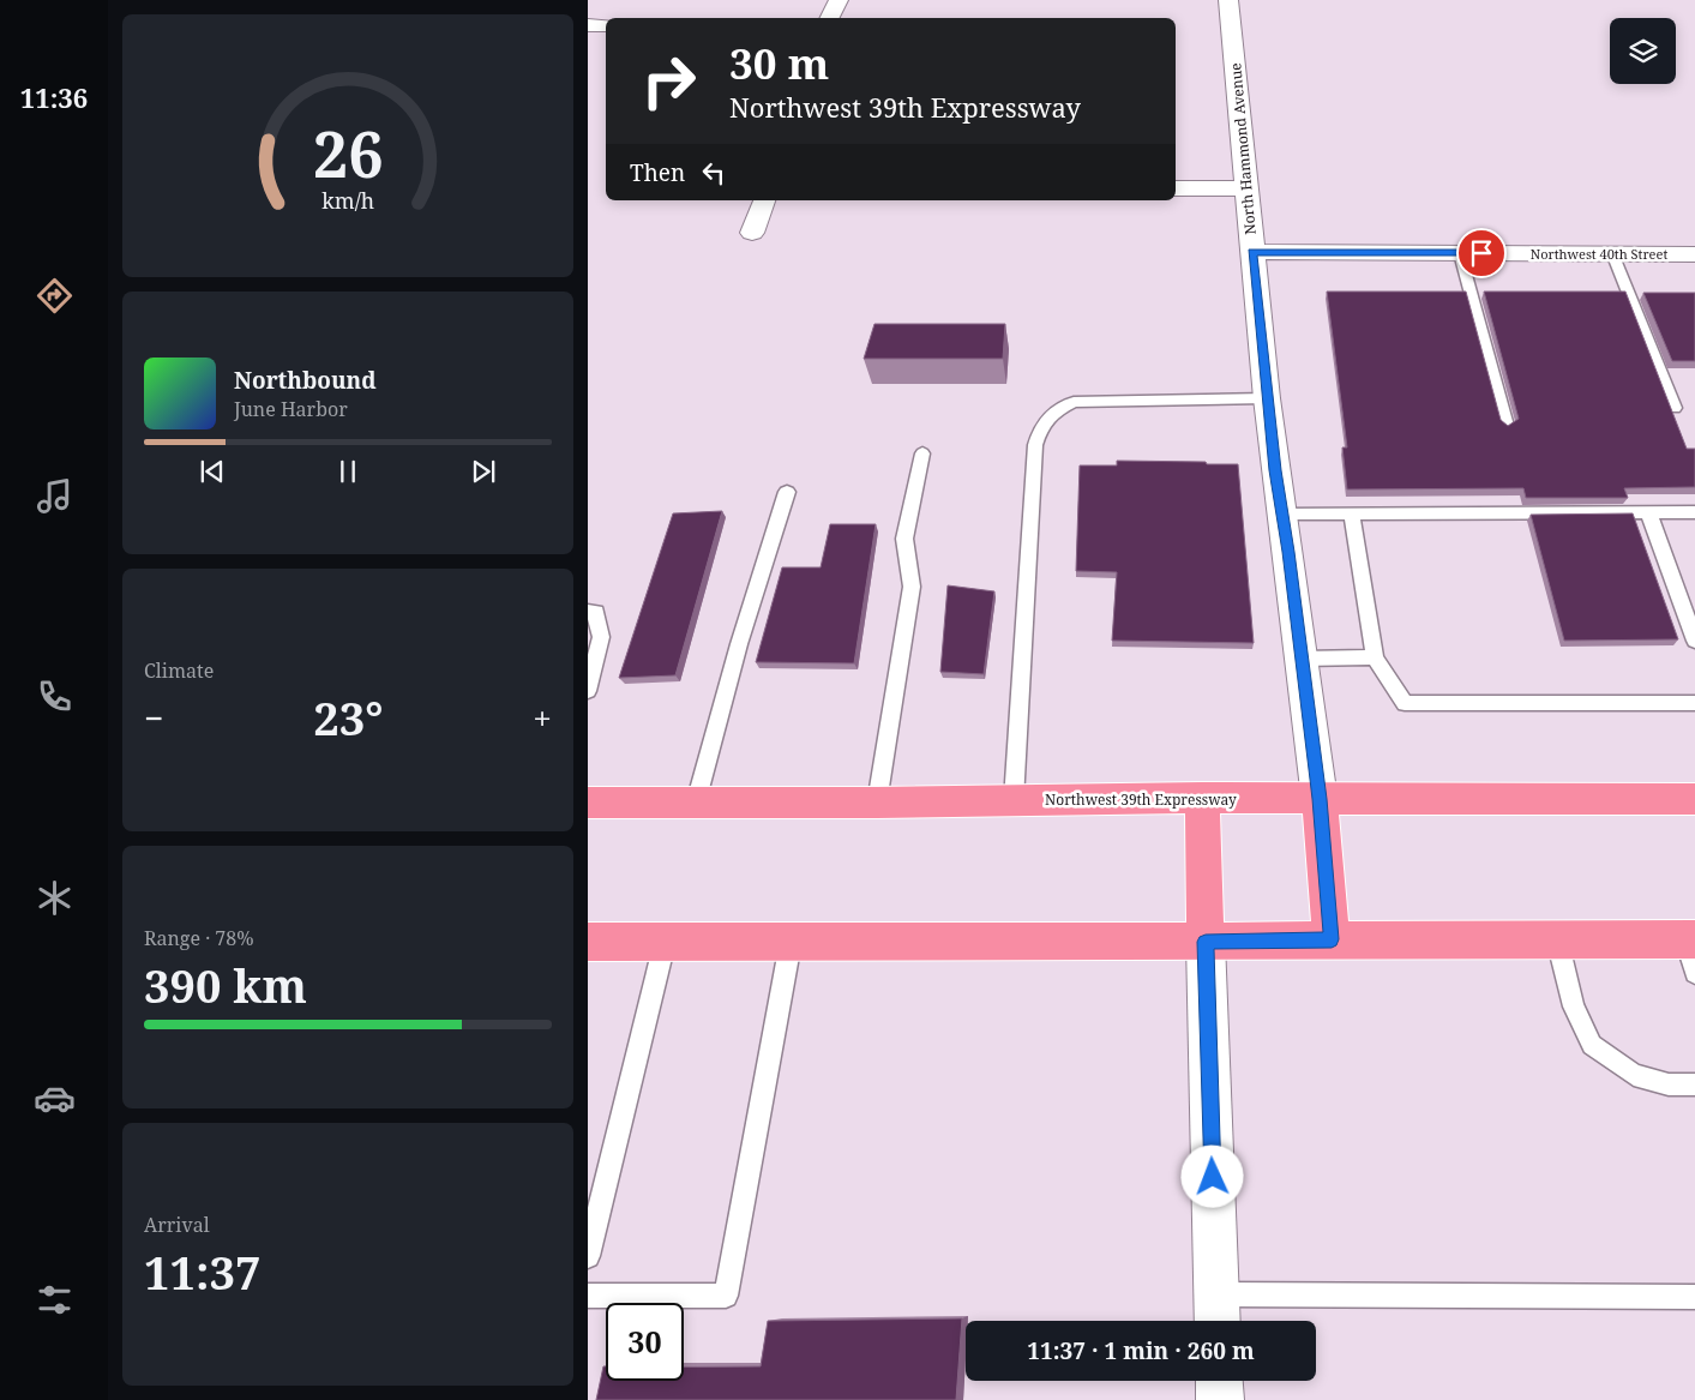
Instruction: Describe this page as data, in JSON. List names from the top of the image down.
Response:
{
  "streets": {
    "highway": ["Northwest 39th Expressway"],
    "street": ["North Hammond Avenue", "Northwest 40th Street"]
  },
  "crossings": [
    ["North Hammond Avenue", "Northwest 40th Street"],
    ["North Hammond Avenue", "Northwest 39th Expressway"]
  ],
  "page": {
    "tabs": "11:36",
    "turn": ["30 m", "Northwest 39th Expressway"],
    "then": "Then",
    "song": ["Northbound", "June Harbor"],
    "tile": [
      "Climate",
      ["Range · 78%", "390 km"],
      ["Arrival", "11:37"]
    ],
    "heat": ["−", "23°", "+"],
    "limit": "30",
    "trip": "11:37 · 1 min · 260 m",
    "gauge": ["26", "km/h"]
  }
}
